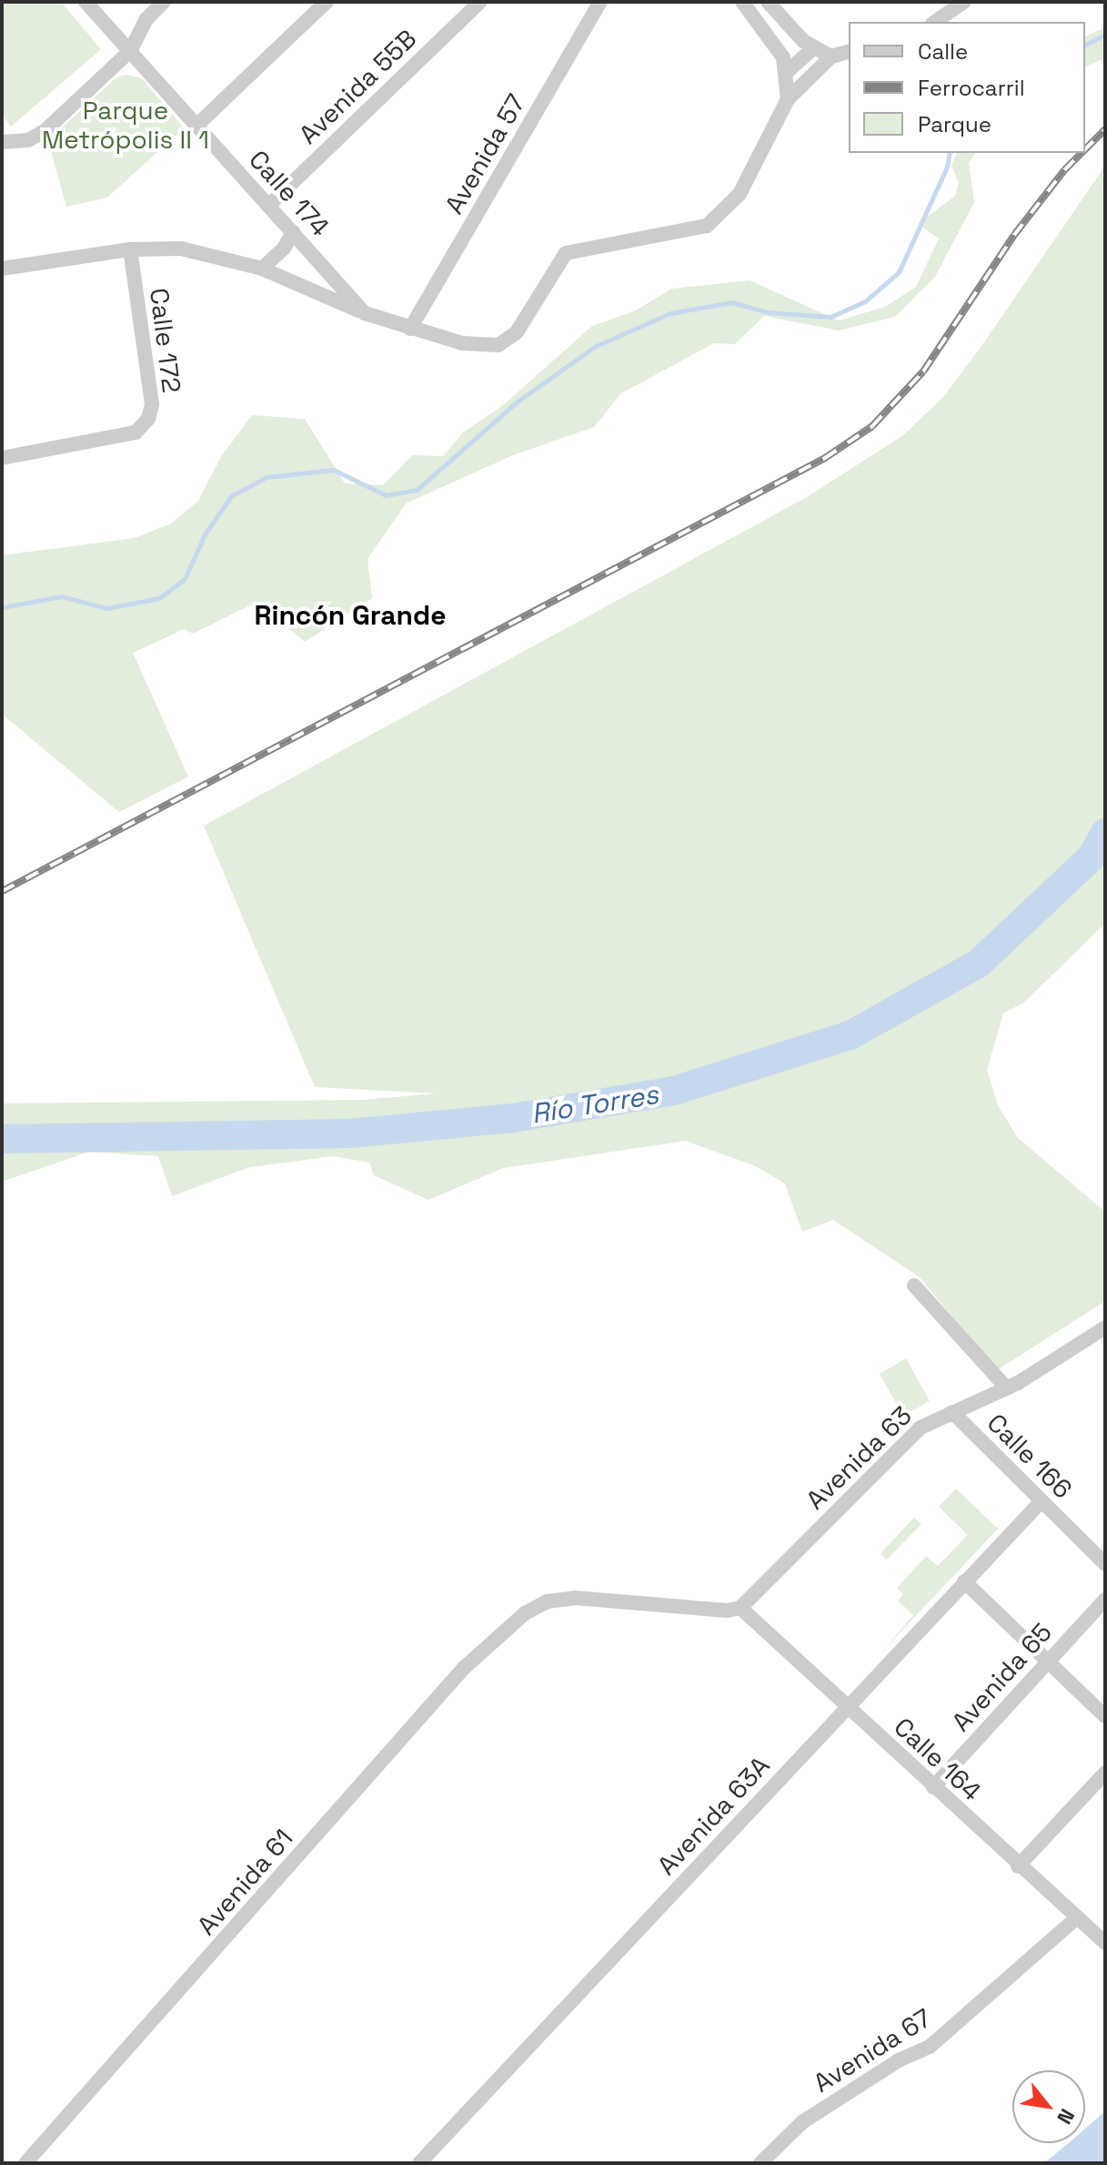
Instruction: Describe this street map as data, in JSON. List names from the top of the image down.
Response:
{
  "streets": {
    "street": [
      "Avenida 55B",
      "Avenida 57",
      "Calle 174",
      "Calle 172",
      "Calle 166",
      "Avenida 63",
      "Avenida 65",
      "Calle 164",
      "Avenida 63A",
      "Avenida 61",
      "Avenida 67"
    ]
  },
  "crossings": [
    ["Avenida 55B", "Calle 174"],
    ["Avenida 57", "Calle 174"],
    ["Calle 166", "Avenida 63"],
    ["Calle 166", "Avenida 63A"],
    ["Avenida 63", "Calle 164"],
    ["Avenida 63", "Avenida 61"],
    ["Avenida 65", "Calle 164"],
    ["Calle 164", "Avenida 63A"],
    ["Calle 164", "Avenida 61"],
    ["Calle 164", "Avenida 67"]
  ],
  "districts": ["Rincón Grande"],
  "water": ["Río Torres"],
  "parks": ["Parque Metrópolis II 1"],
  "legend": ["Calle", "Ferrocarril", "Parque"],
  "north": "bottom right"
}
